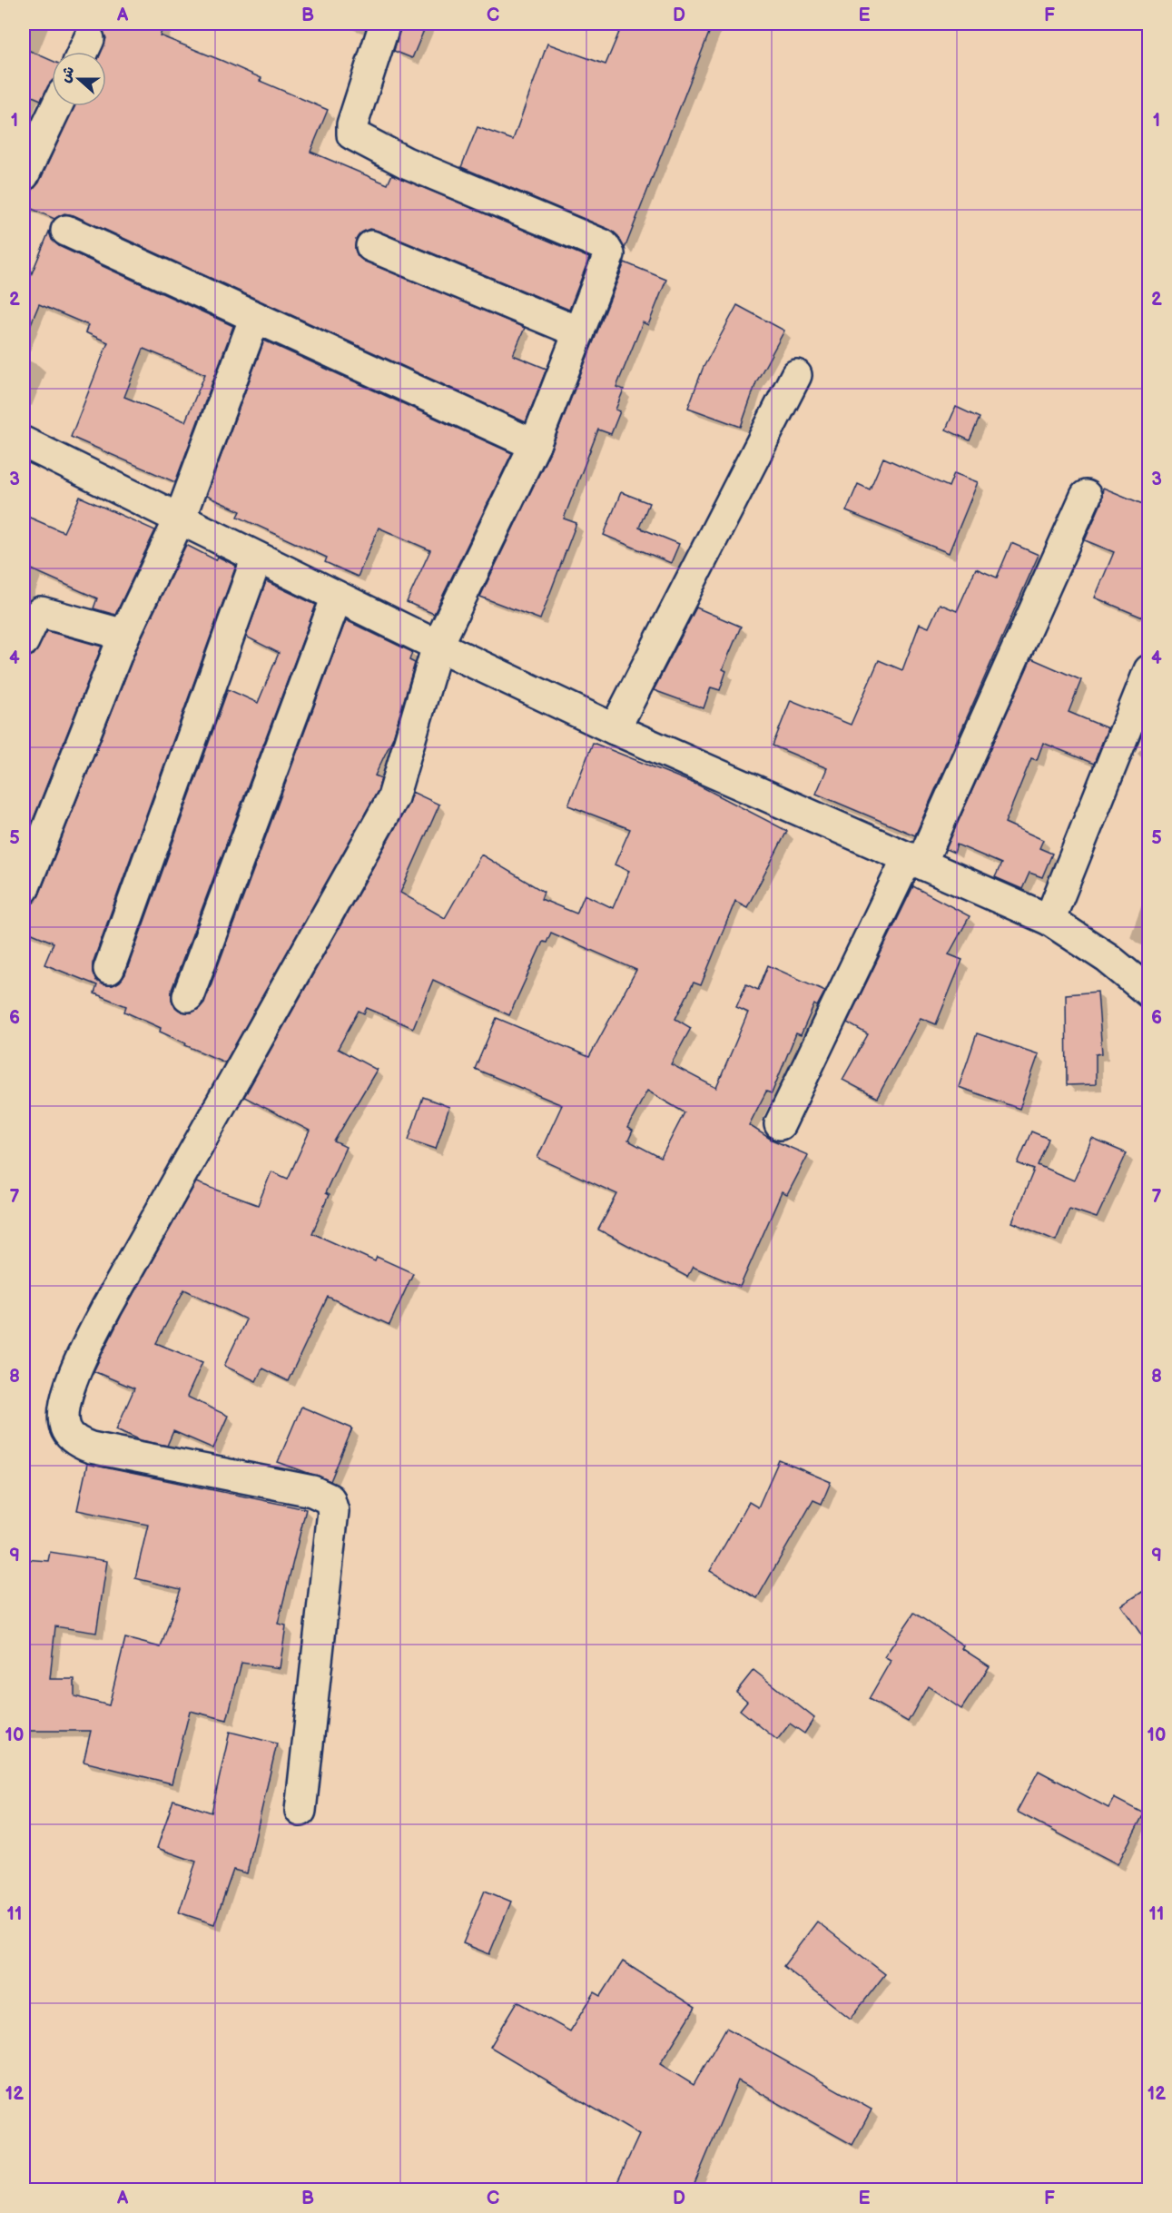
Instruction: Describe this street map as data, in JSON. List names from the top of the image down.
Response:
{
  "north": "left",
  "grid": {
    "columns": [
      "A",
      "B",
      "C",
      "D",
      "E",
      "F"
    ],
    "rows": [
      "1",
      "2",
      "3",
      "4",
      "5",
      "6",
      "7",
      "8",
      "9",
      "10",
      "11",
      "12"
    ]
  }
}
